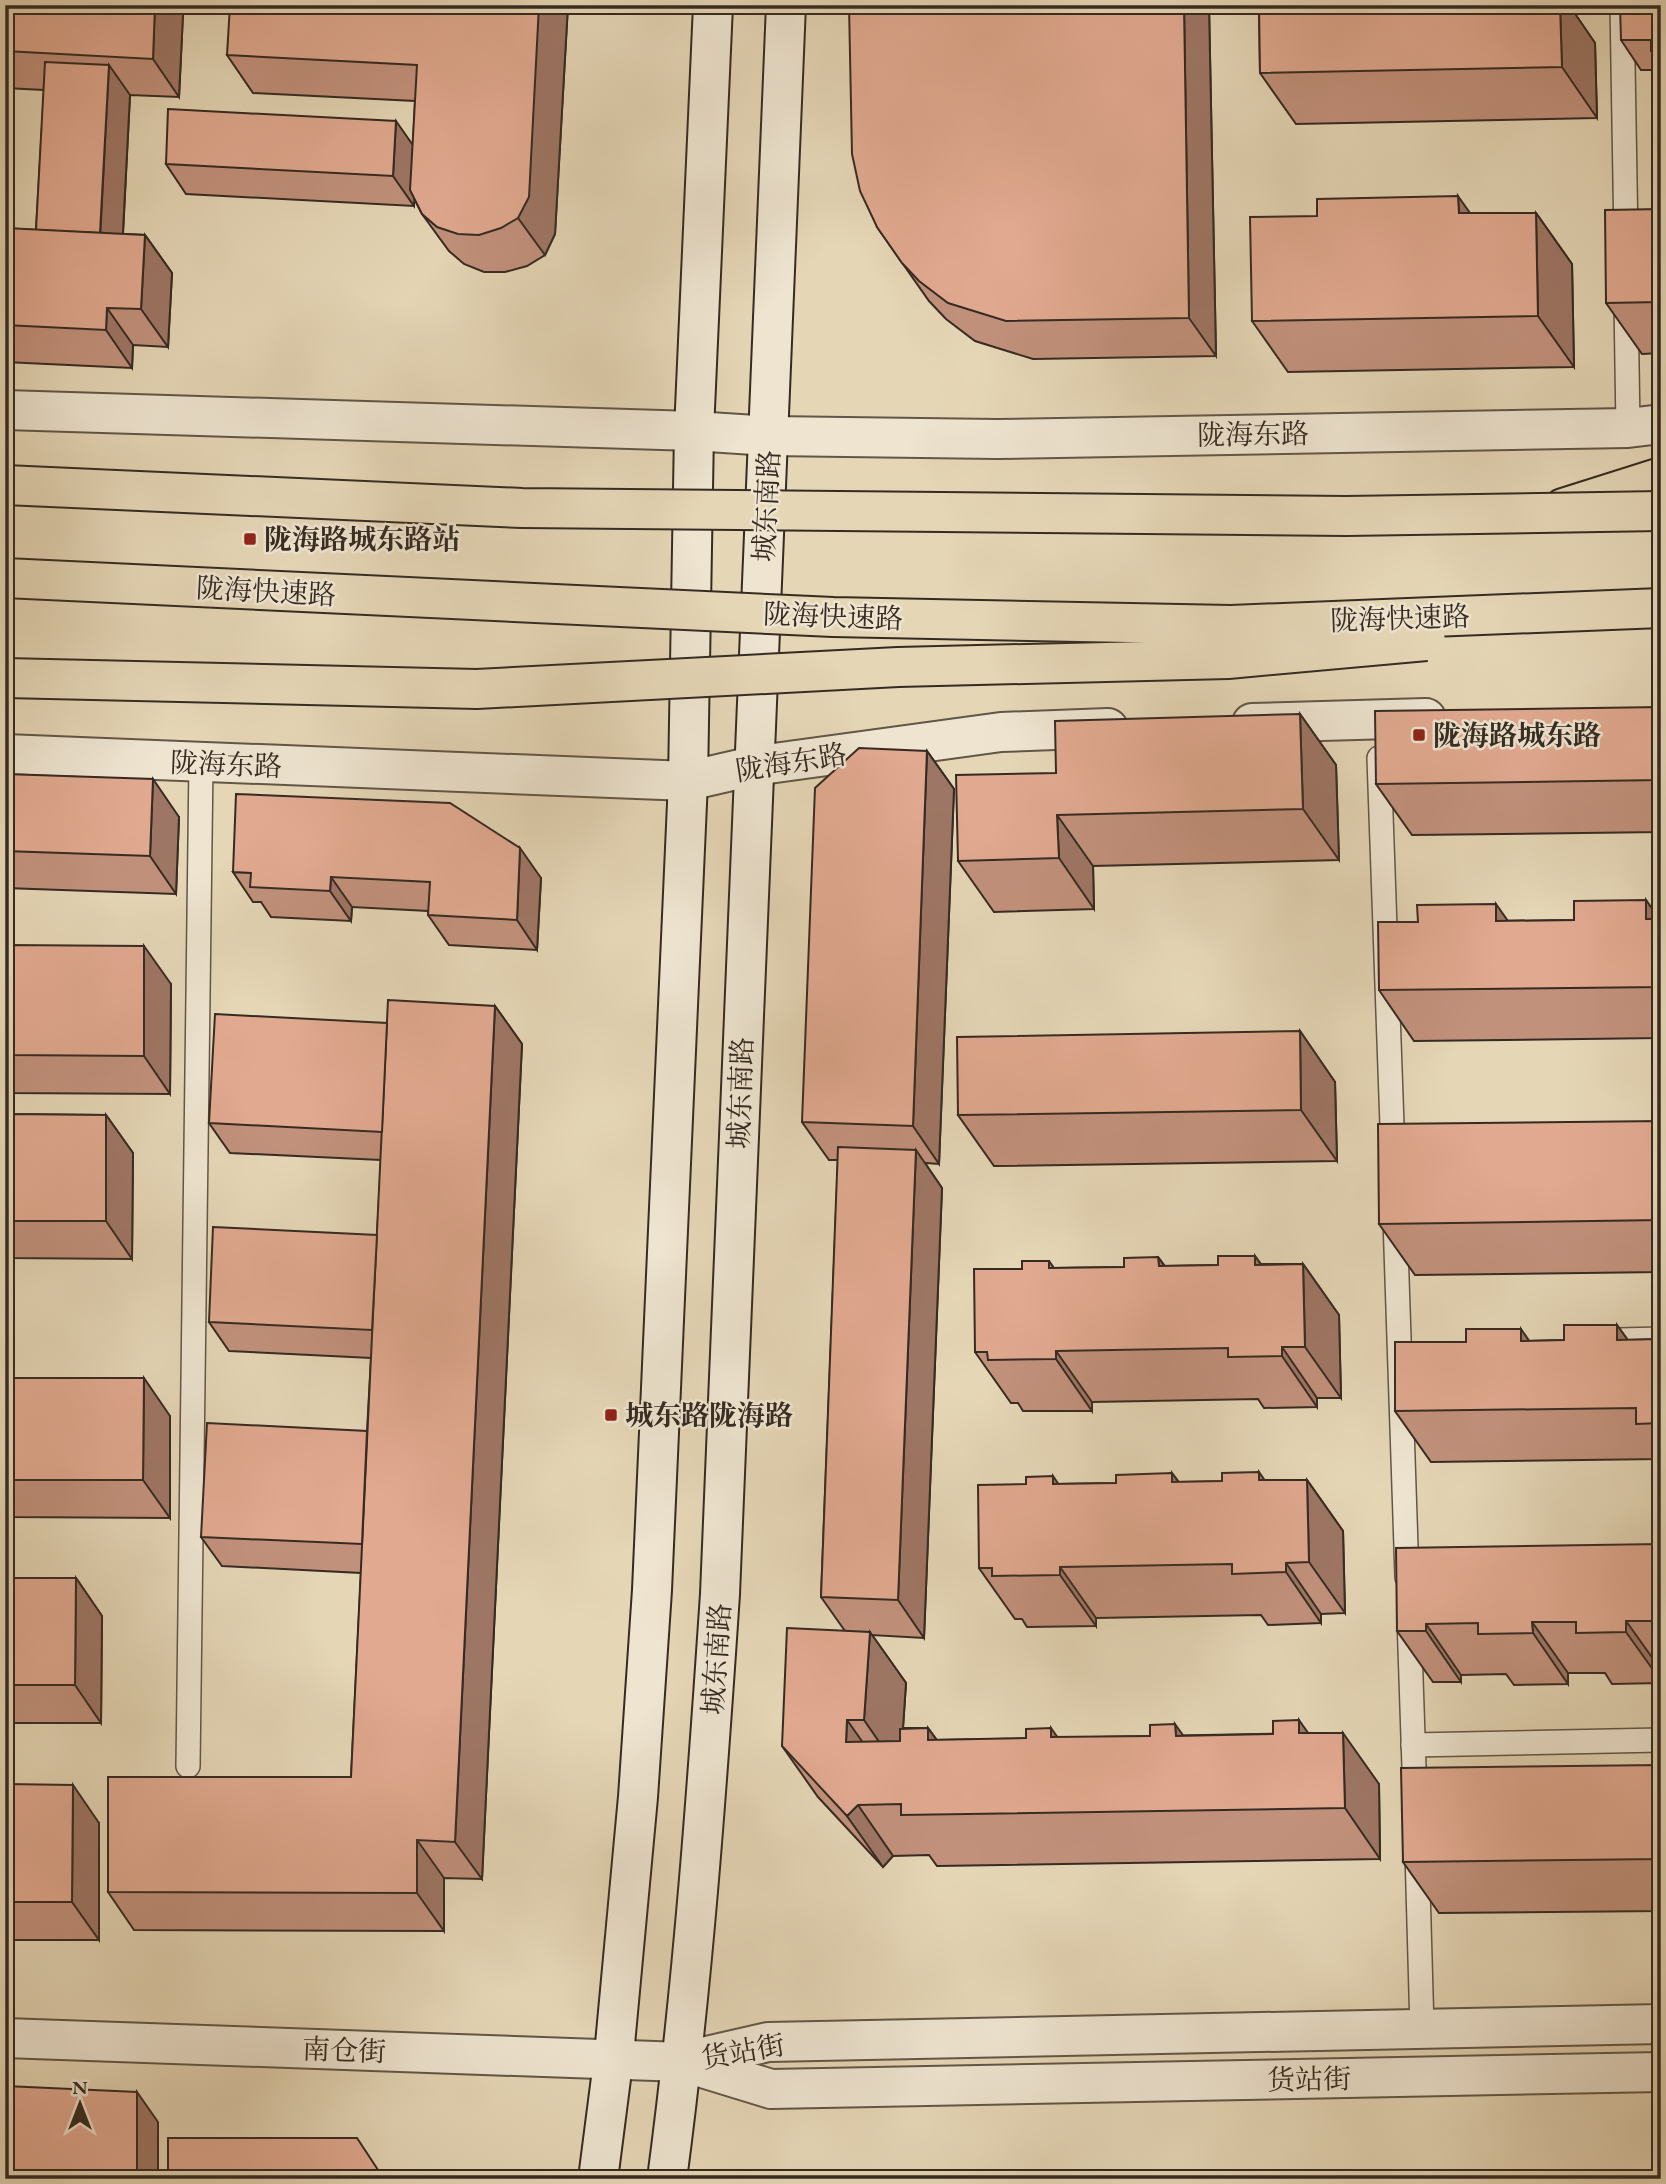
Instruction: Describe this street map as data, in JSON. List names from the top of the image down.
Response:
{
  "streets": {
    "highway": ["陇海快速路"],
    "street": [
      "陇海东路",
      "城东南路",
      "南仓街",
      "货站街"
    ]
  },
  "crossings": [
    ["陇海东路", "城东南路"],
    ["城东南路", "南仓街"],
    ["城东南路", "货站街"],
    ["南仓街", "货站街"]
  ],
  "places": {
    "transit": ["陇海路城东路站", "陇海路城东路", "城东路陇海路"]
  },
  "north": "top"
}
